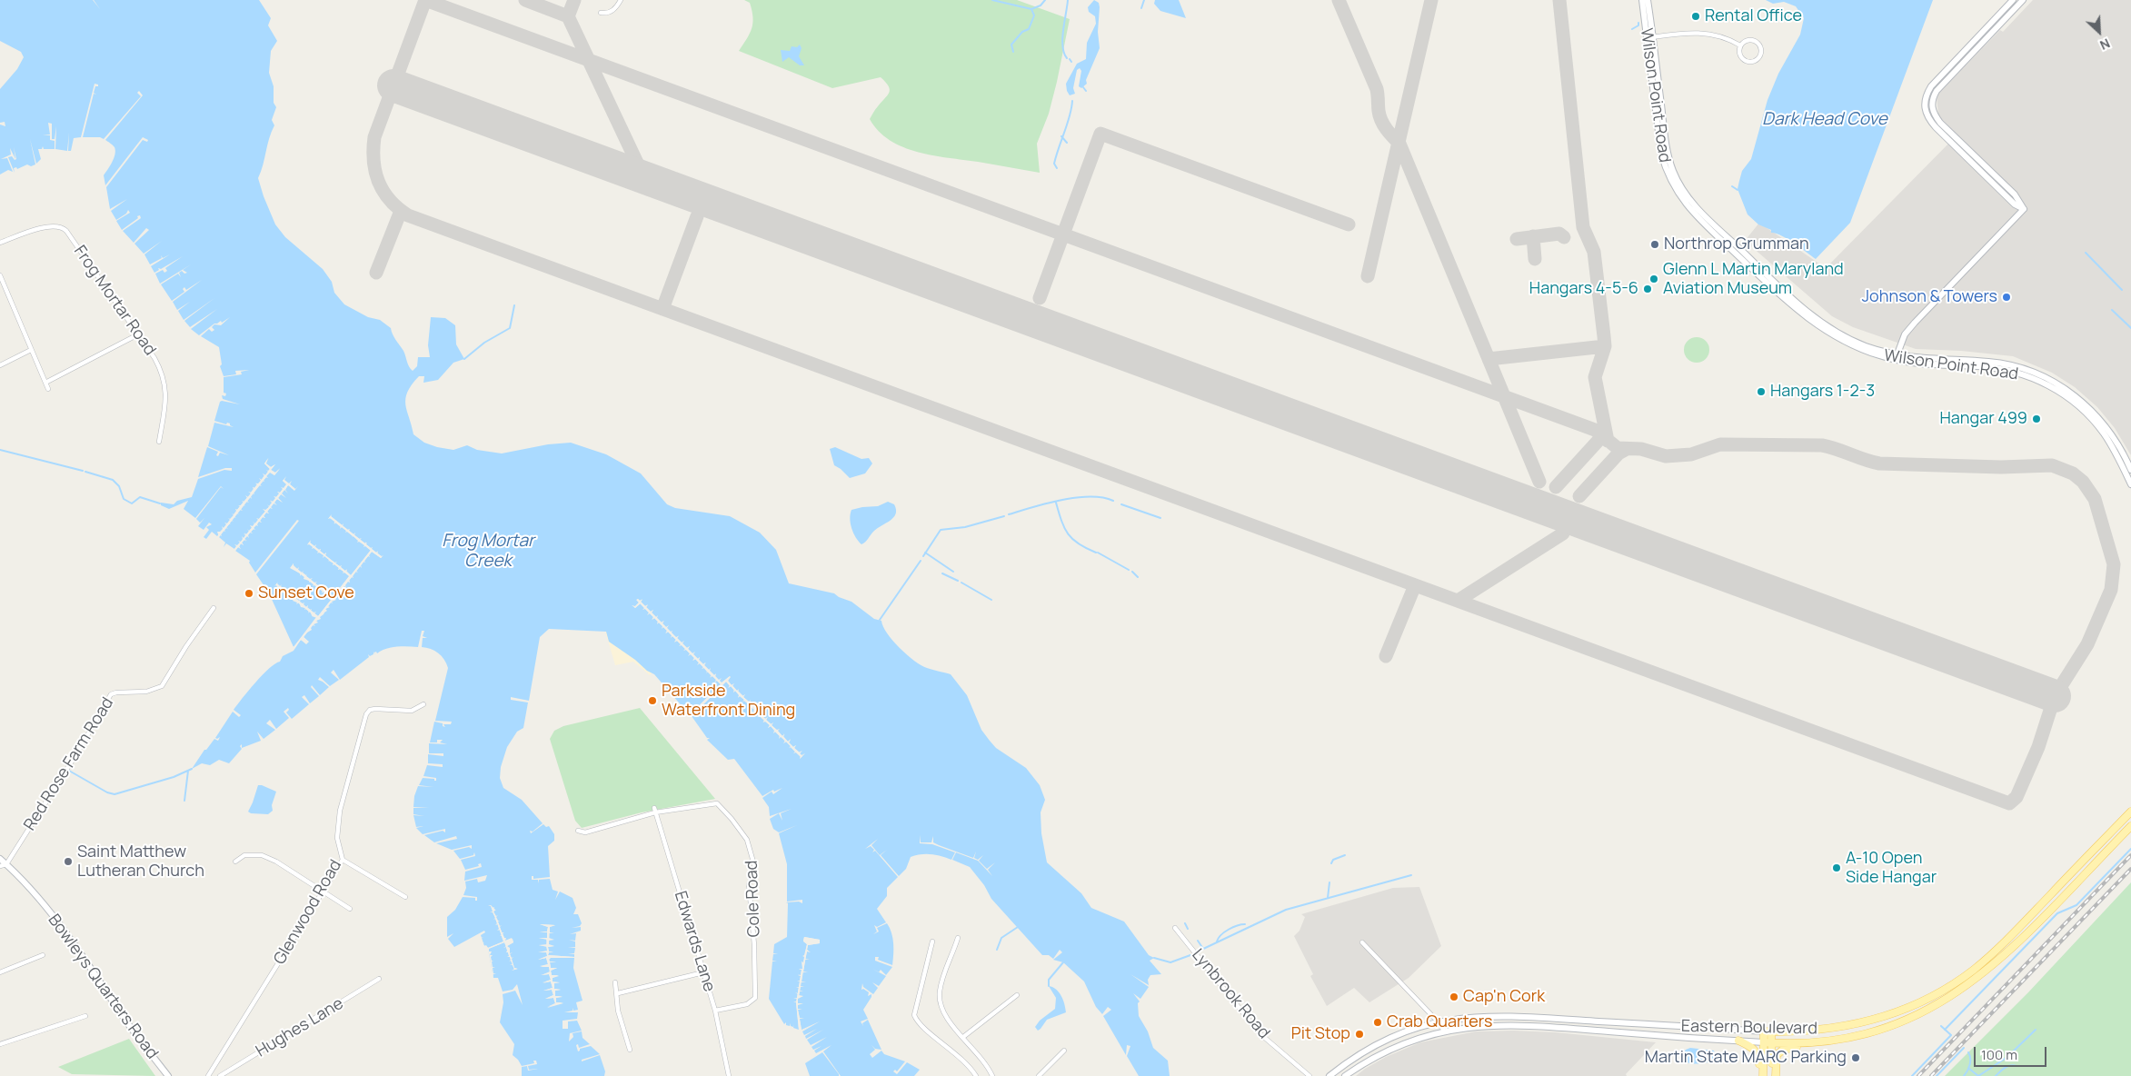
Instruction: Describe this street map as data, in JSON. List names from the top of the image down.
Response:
{
  "streets": {
    "main road": ["Eastern Boulevard"],
    "street": [
      "Wilson Point Road",
      "Frog Mortar Road",
      "Red Rose Farm Road",
      "Cole Road",
      "Glenwood Road",
      "Edwards Lane",
      "Bowleys Quarters Road",
      "Lynbrook Road",
      "Hughes Lane"
    ]
  },
  "crossings": [
    ["Red Rose Farm Road", "Bowleys Quarters Road"],
    ["Cole Road", "Edwards Lane"]
  ],
  "water": ["Dark Head Cove", "Frog Mortar Creek"],
  "places": [
    "Rental Office",
    "Northrop Grumman",
    "Glenn L Martin Maryland Aviation Museum",
    "Hangars 4-5-6",
    "Johnson & Towers",
    "Hangars 1-2-3",
    "Hangar 499",
    "Sunset Cove",
    "Parkside Waterfront Dining",
    "Saint Matthew Lutheran Church",
    "A-10 Open Side Hangar",
    "Cap'n Cork",
    "Crab Quarters",
    "Pit Stop",
    "Martin State MARC Parking"
  ],
  "scale_bar": "100 m",
  "north": "bottom right"
}
